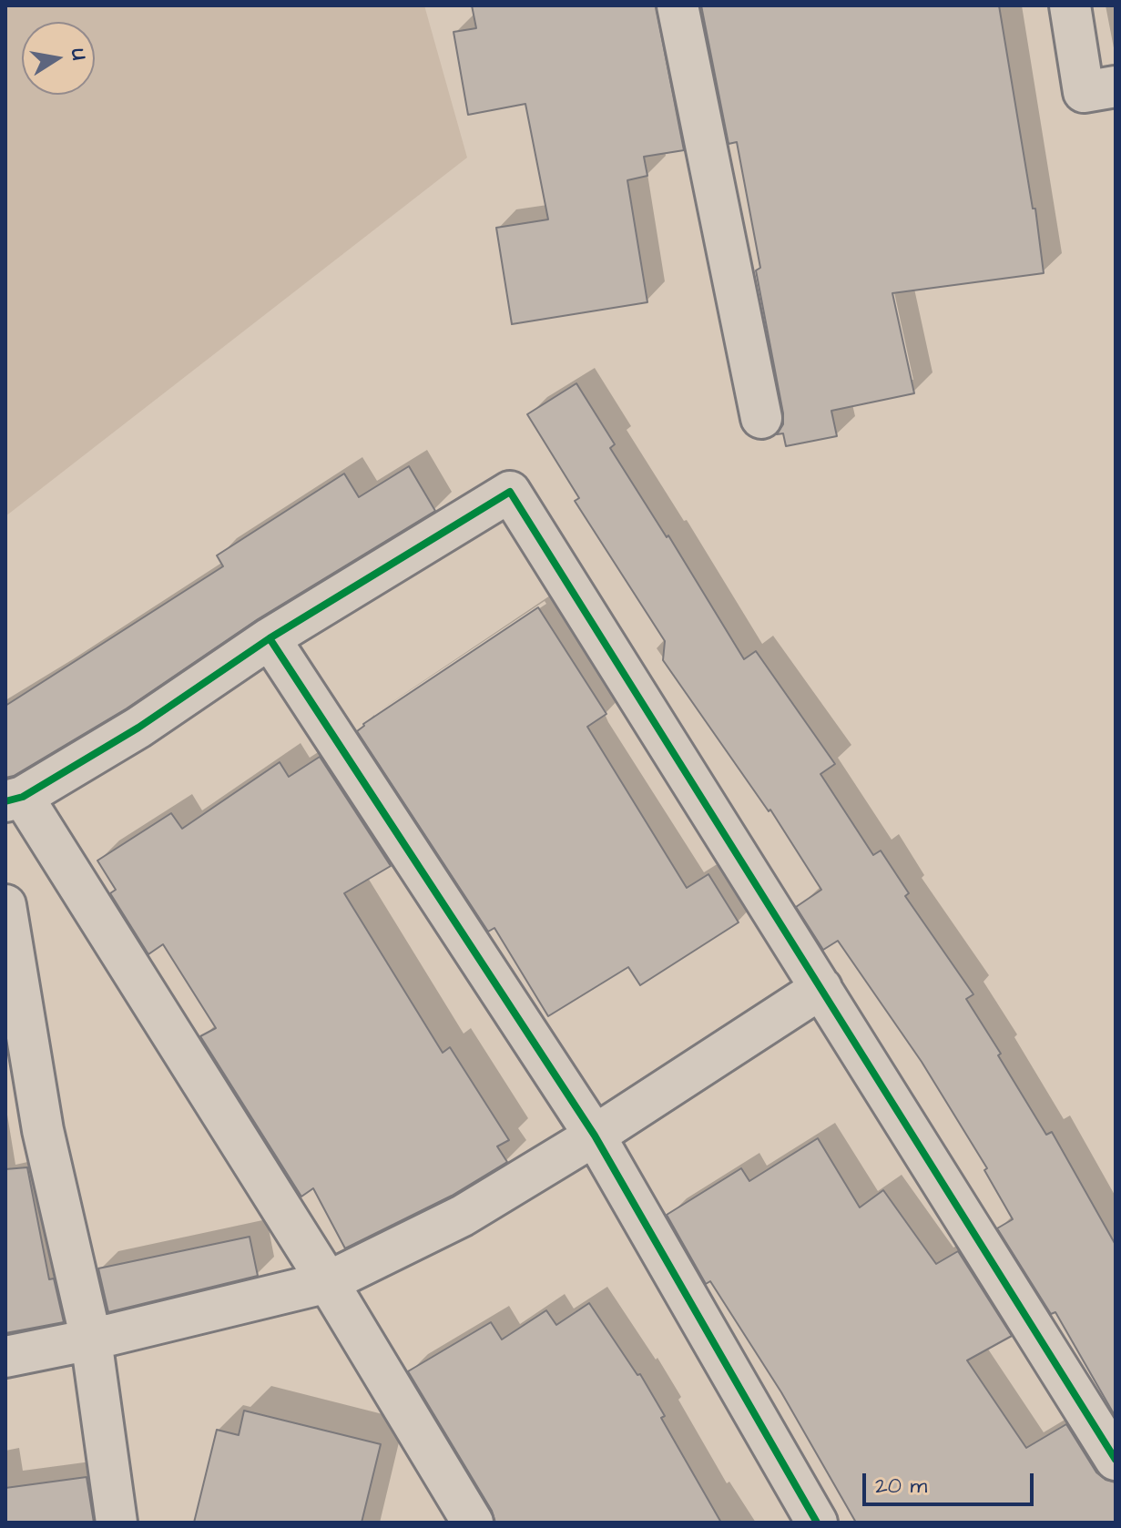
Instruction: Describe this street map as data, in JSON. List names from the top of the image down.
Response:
{
  "scale_bar": "20 m",
  "north": "right"
}
